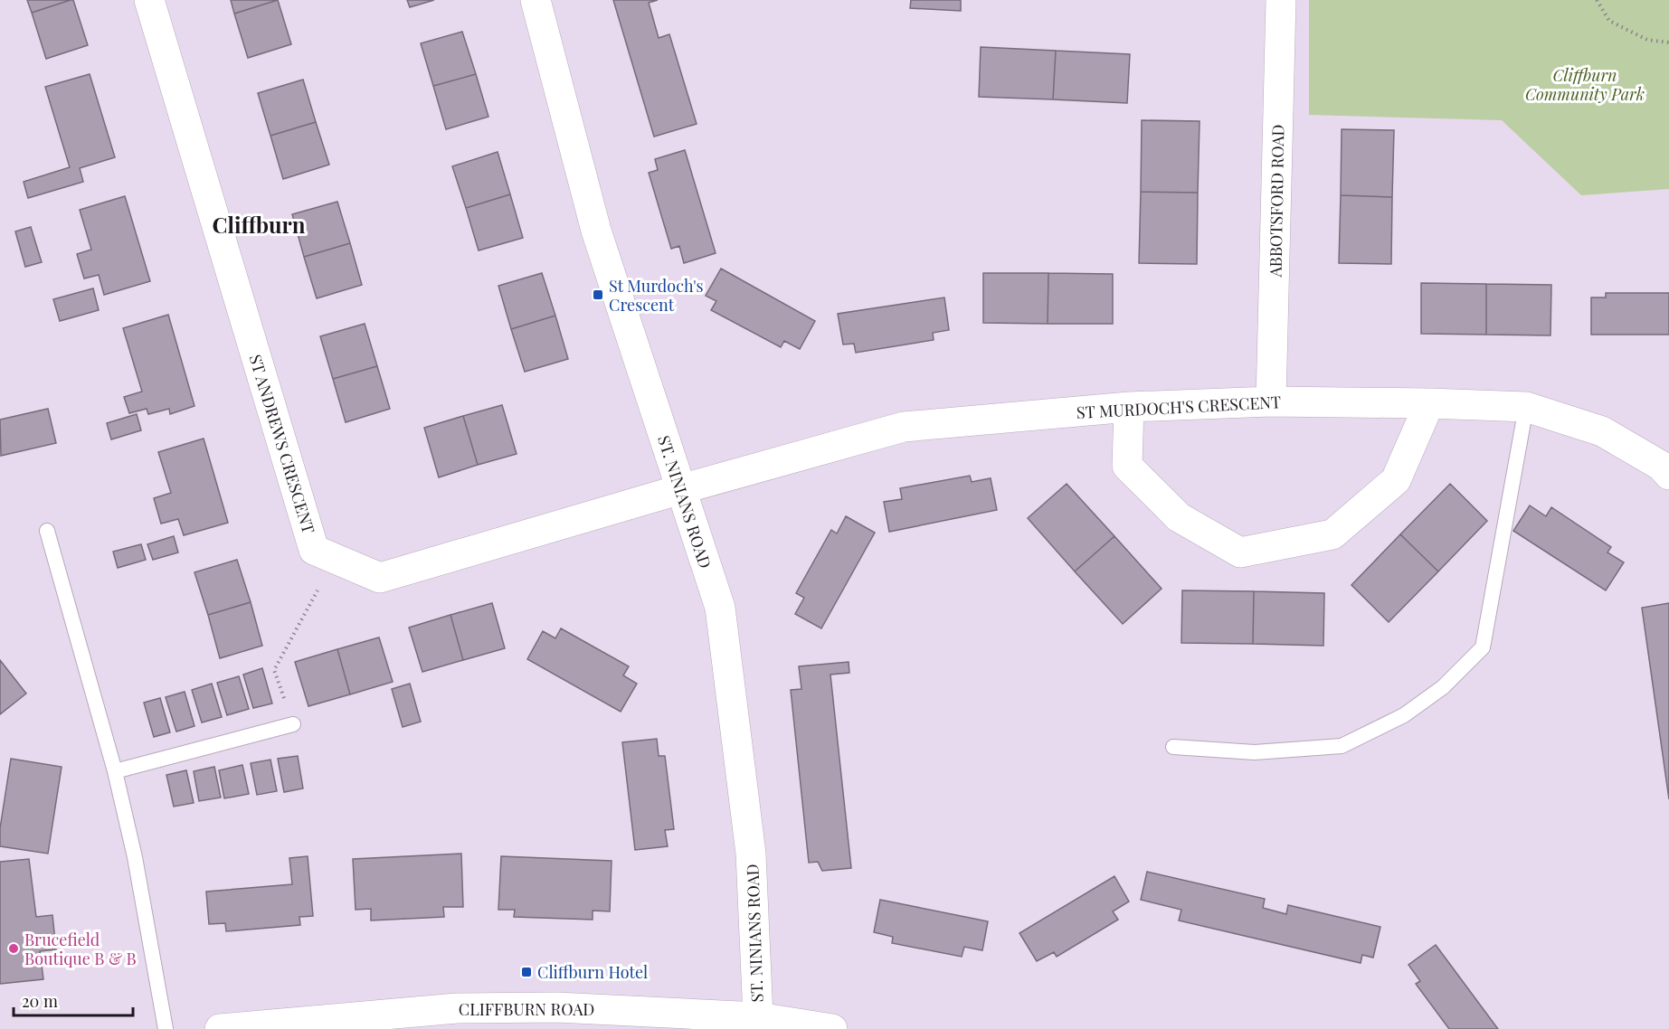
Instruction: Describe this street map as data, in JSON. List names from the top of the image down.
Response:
{
  "streets": {
    "street": [
      "ABBOTSFORD ROAD",
      "ST MURDOCH'S CRESCENT",
      "ST ANDREWS CRESCENT",
      "ST. NINIANS ROAD",
      "CLIFFBURN ROAD"
    ]
  },
  "crossings": [
    ["ABBOTSFORD ROAD", "ST MURDOCH'S CRESCENT"],
    ["ST MURDOCH'S CRESCENT", "ST ANDREWS CRESCENT"],
    ["ST MURDOCH'S CRESCENT", "ST. NINIANS ROAD"],
    ["ST ANDREWS CRESCENT", "ST. NINIANS ROAD"],
    ["ST. NINIANS ROAD", "CLIFFBURN ROAD"]
  ],
  "districts": ["Cliffburn"],
  "parks": ["Cliffburn Community Park"],
  "places": {
    "transit": ["St Murdoch's Crescent", "Cliffburn Hotel"],
    "other": ["Brucefield Boutique B & B"]
  },
  "scale_bar": "20 m"
}
